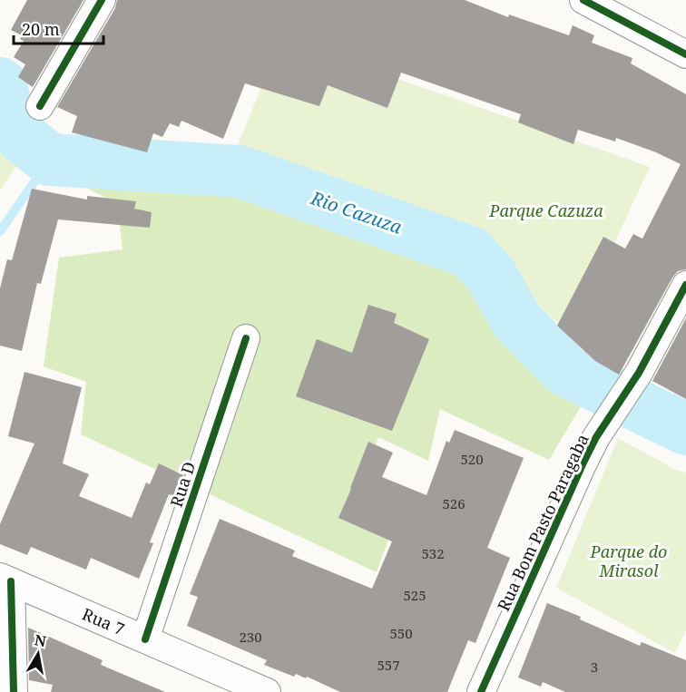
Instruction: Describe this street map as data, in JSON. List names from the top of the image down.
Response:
{
  "streets": {
    "street": ["Rua D", "Rua Bom Pasto Paragaba", "Rua 7"]
  },
  "crossings": [
    ["Rua D", "Rua 7"]
  ],
  "water": ["Rio Cazuza"],
  "parks": ["Parque Cazuza", "Parque do Mirasol"],
  "house_numbers": [
    "520",
    "526",
    "532",
    "525",
    "550",
    "230",
    "557",
    "3"
  ],
  "scale_bar": "20 m",
  "north": "top"
}
